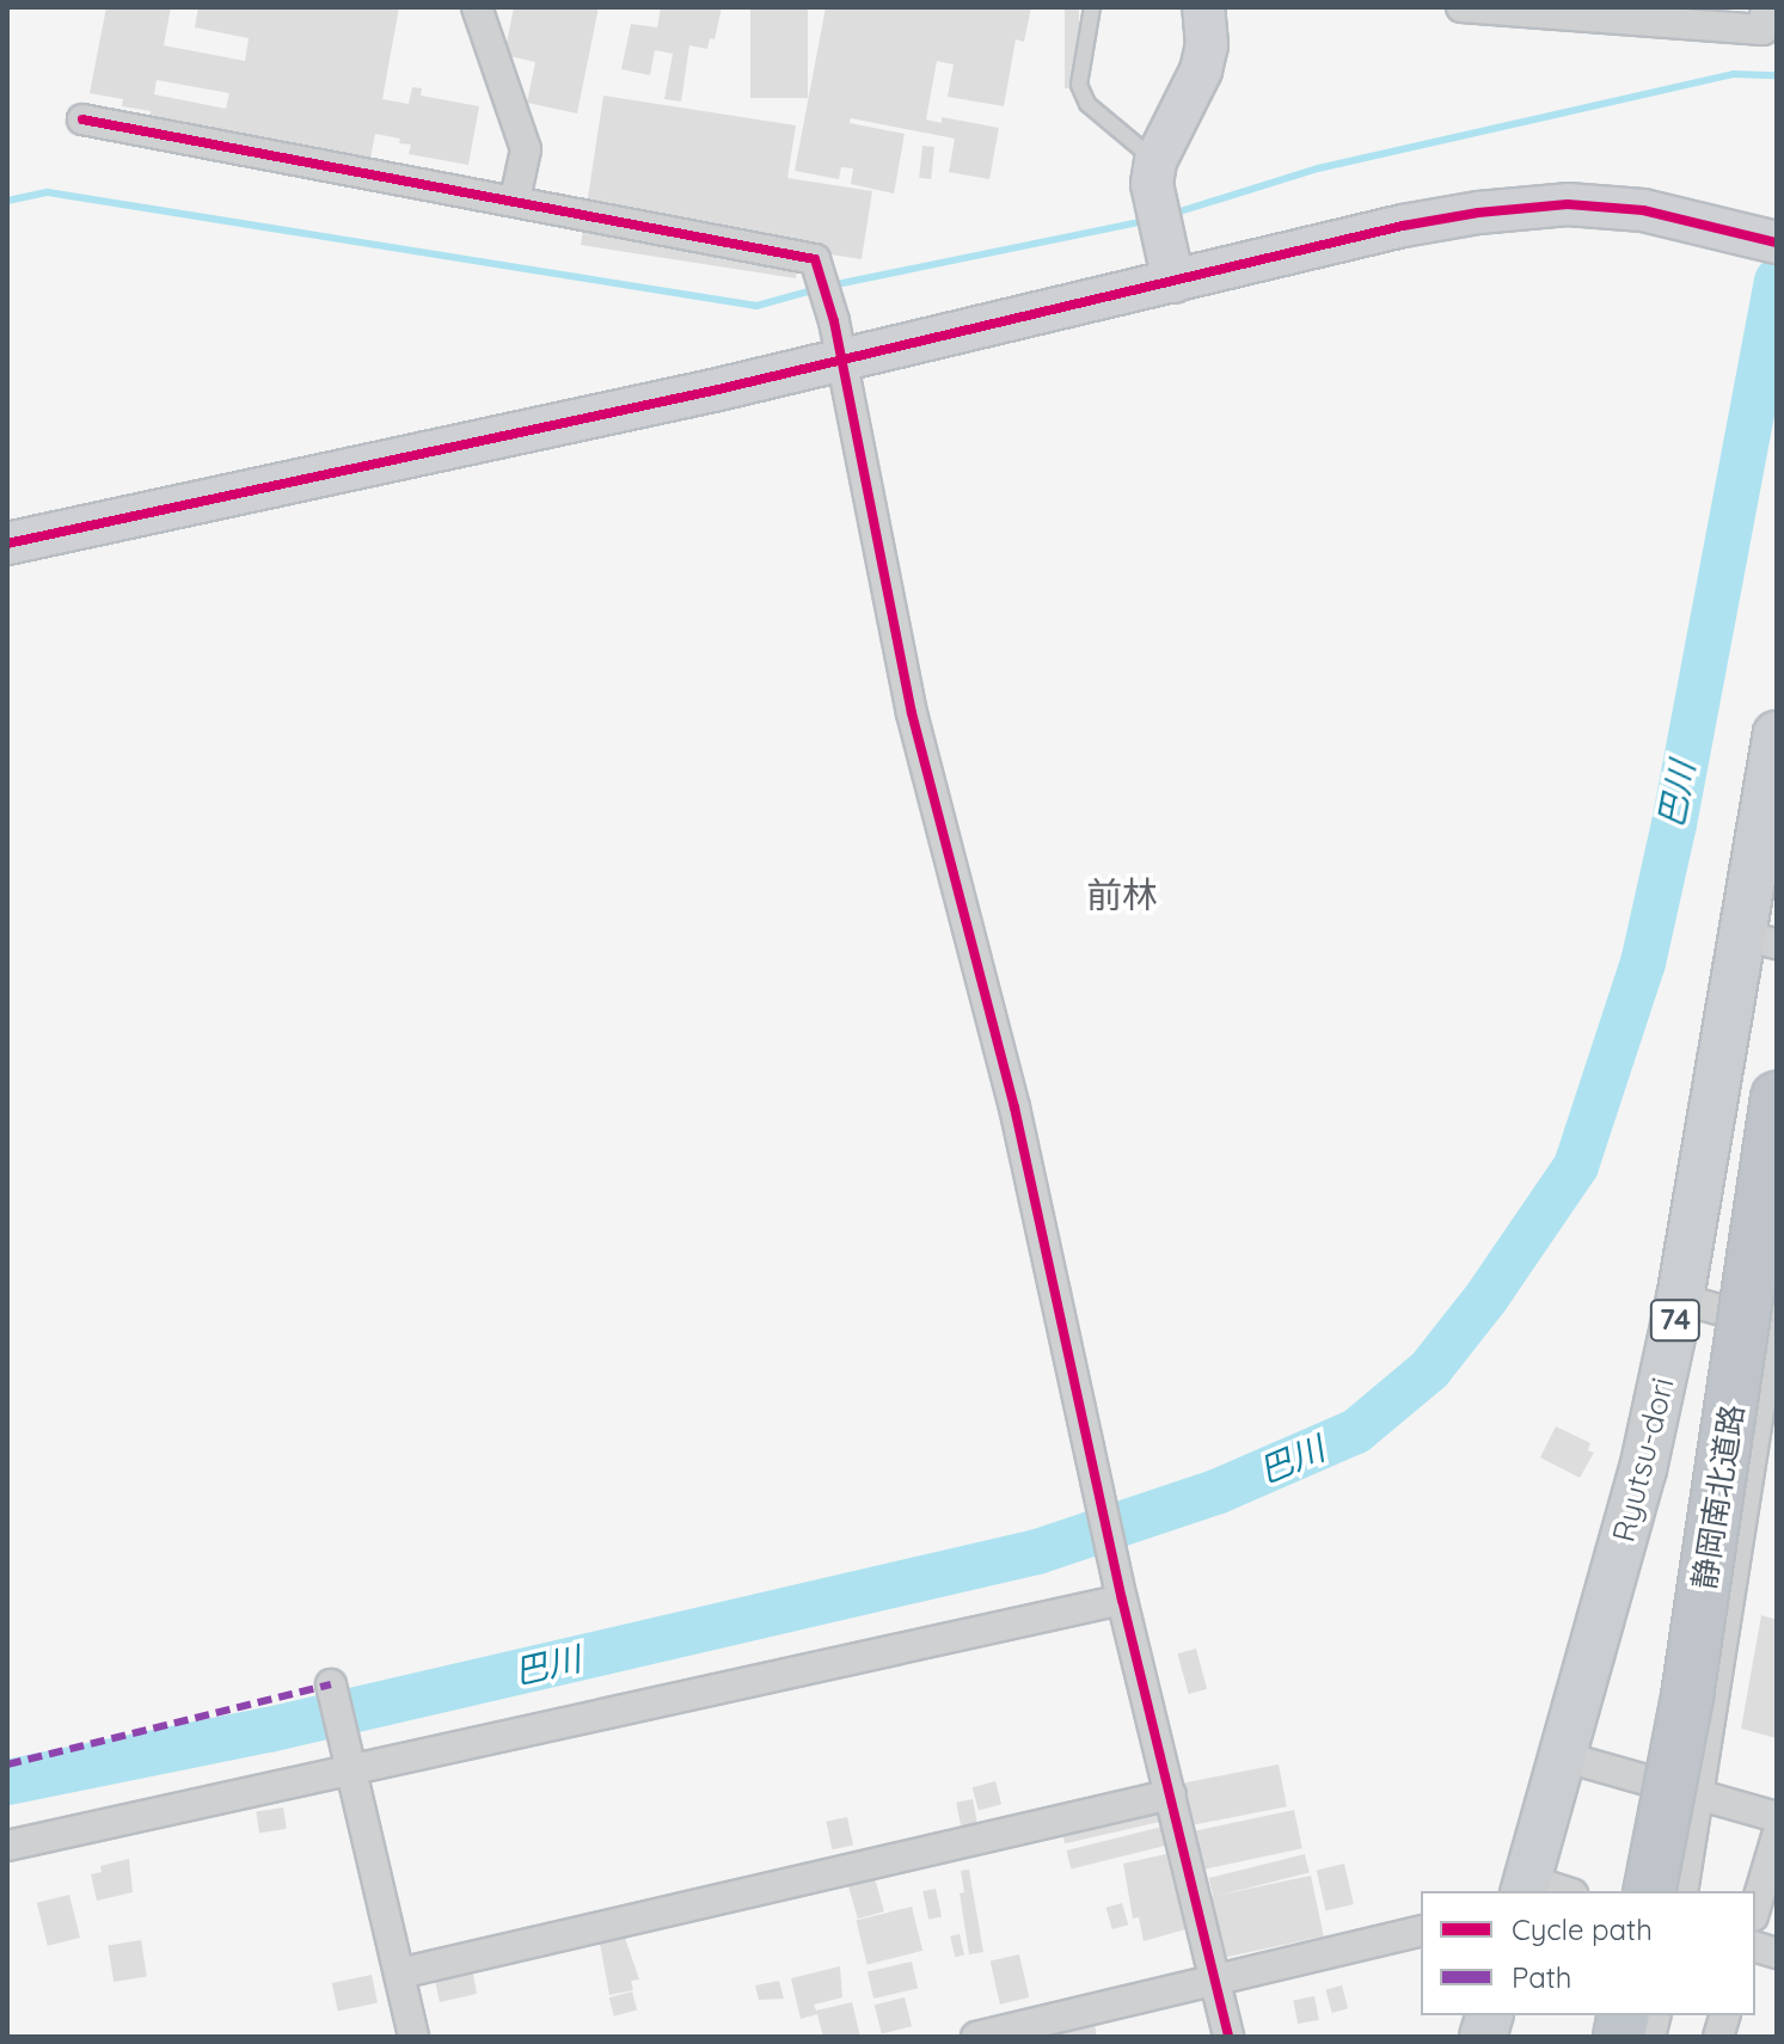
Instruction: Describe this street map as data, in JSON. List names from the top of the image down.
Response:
{
  "streets": {
    "highway": ["74", "静岡南北道路"],
    "main road": ["Ryutsu-dori"]
  },
  "districts": ["前林"],
  "water": ["巴川"],
  "legend": ["Cycle path", "Path"]
}
